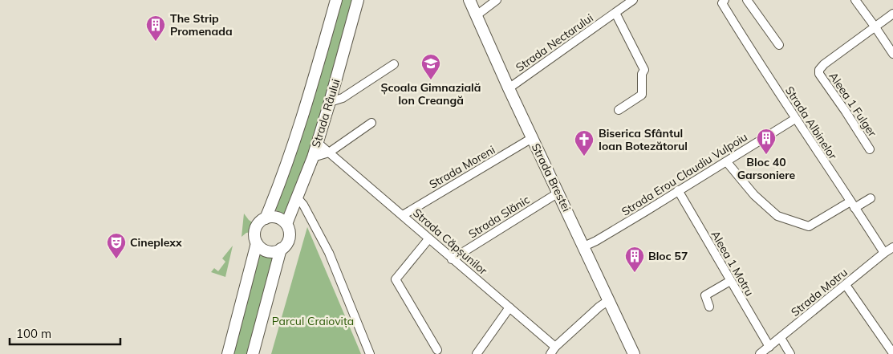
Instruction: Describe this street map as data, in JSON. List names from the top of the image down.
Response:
{
  "streets": {
    "main road": ["Strada Râului", "Strada Brestei"],
    "street": [
      "Strada Nectarului",
      "Aleea 1 Fulger",
      "Strada Albinelor",
      "Strada Moreni",
      "Strada Erou Claudiu Vulpoiu",
      "Strada Slănic",
      "Strada Căpșunilor",
      "Aleea 1 Motru",
      "Strada Motru"
    ]
  },
  "crossings": [
    ["Strada Nectarului", "Strada Brestei"],
    ["Strada Râului", "Strada Căpșunilor"],
    ["Strada Albinelor", "Strada Erou Claudiu Vulpoiu"],
    ["Strada Albinelor", "Strada Motru"],
    ["Strada Moreni", "Strada Brestei"],
    ["Strada Moreni", "Strada Căpșunilor"],
    ["Strada Erou Claudiu Vulpoiu", "Strada Brestei"],
    ["Strada Erou Claudiu Vulpoiu", "Aleea 1 Motru"],
    ["Strada Brestei", "Strada Slănic"],
    ["Strada Slănic", "Strada Căpșunilor"],
    ["Aleea 1 Motru", "Strada Motru"]
  ],
  "parks": ["Parcul Craiovița"],
  "places": {
    "building": ["The Strip Promenada", "Bloc 40 Garsoniere", "Bloc 57"],
    "school or university": ["Școala Gimnazială Ion Creangă"],
    "church": ["Biserica Sfântul Ioan Botezătorul"],
    "theatre": ["Cineplexx"]
  },
  "scale_bar": "100 m"
}
